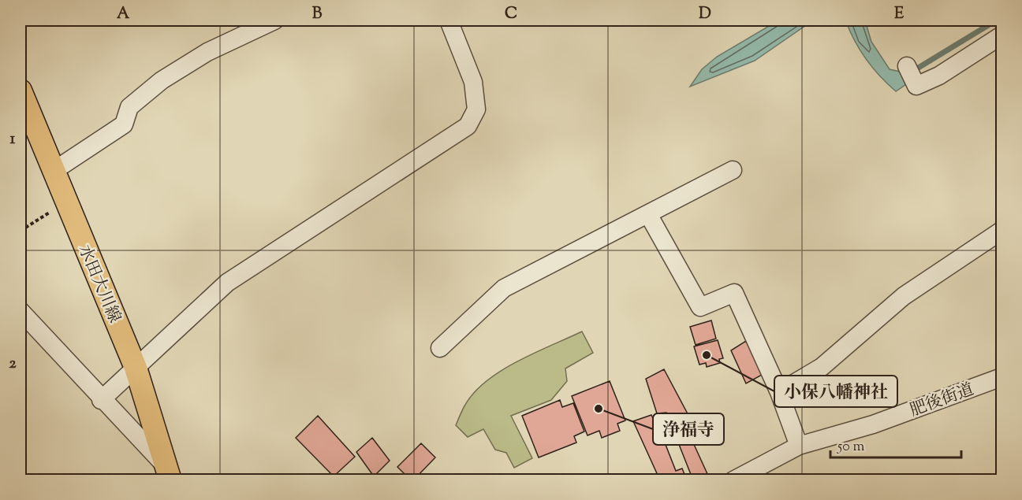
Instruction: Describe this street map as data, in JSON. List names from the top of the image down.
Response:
{
  "streets": {
    "main road": ["水田大川線"],
    "street": ["肥後街道"]
  },
  "places": ["小保八幡神社", "浄福寺"],
  "scale_bar": "50 m",
  "grid": {
    "columns": [
      "A",
      "B",
      "C",
      "D",
      "E"
    ],
    "rows": ["1", "2"]
  }
}
